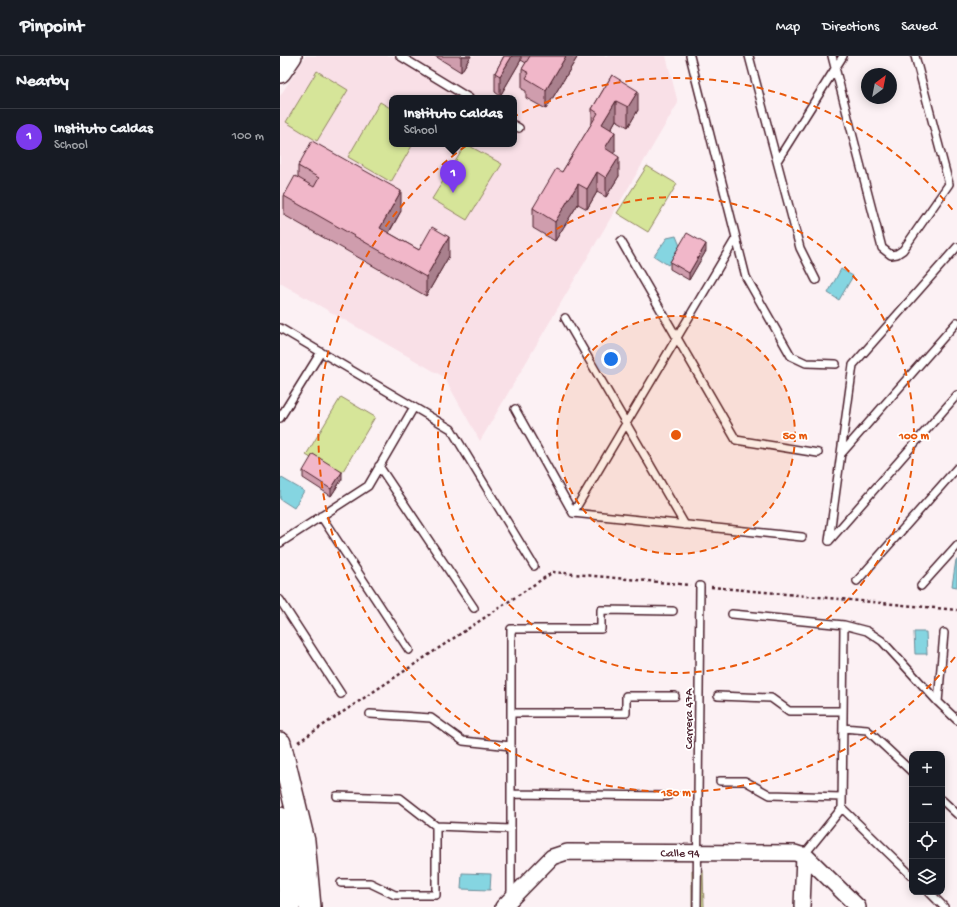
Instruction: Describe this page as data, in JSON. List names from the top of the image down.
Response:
{
  "streets": {
    "street": ["Calle 94"],
    "lane": ["Carrera 47A"]
  },
  "crossings": [
    ["Carrera 47A", "Calle 94"]
  ],
  "north": "top right",
  "page": {
    "header": "Pinpoint",
    "nav": ["Map", "Directions", "Saved"],
    "heading": "Nearby",
    "popup": ["Instituto Caldas", "School"],
    "list": [
      {
        "mark": "1",
        "name": "Instituto Caldas",
        "note": "School",
        "value": "100 m"
      }
    ],
    "pins": "1",
    "map_buttons": ["+", "−"]
  },
  "rings": ["50 m", "100 m", "150 m"]
}
